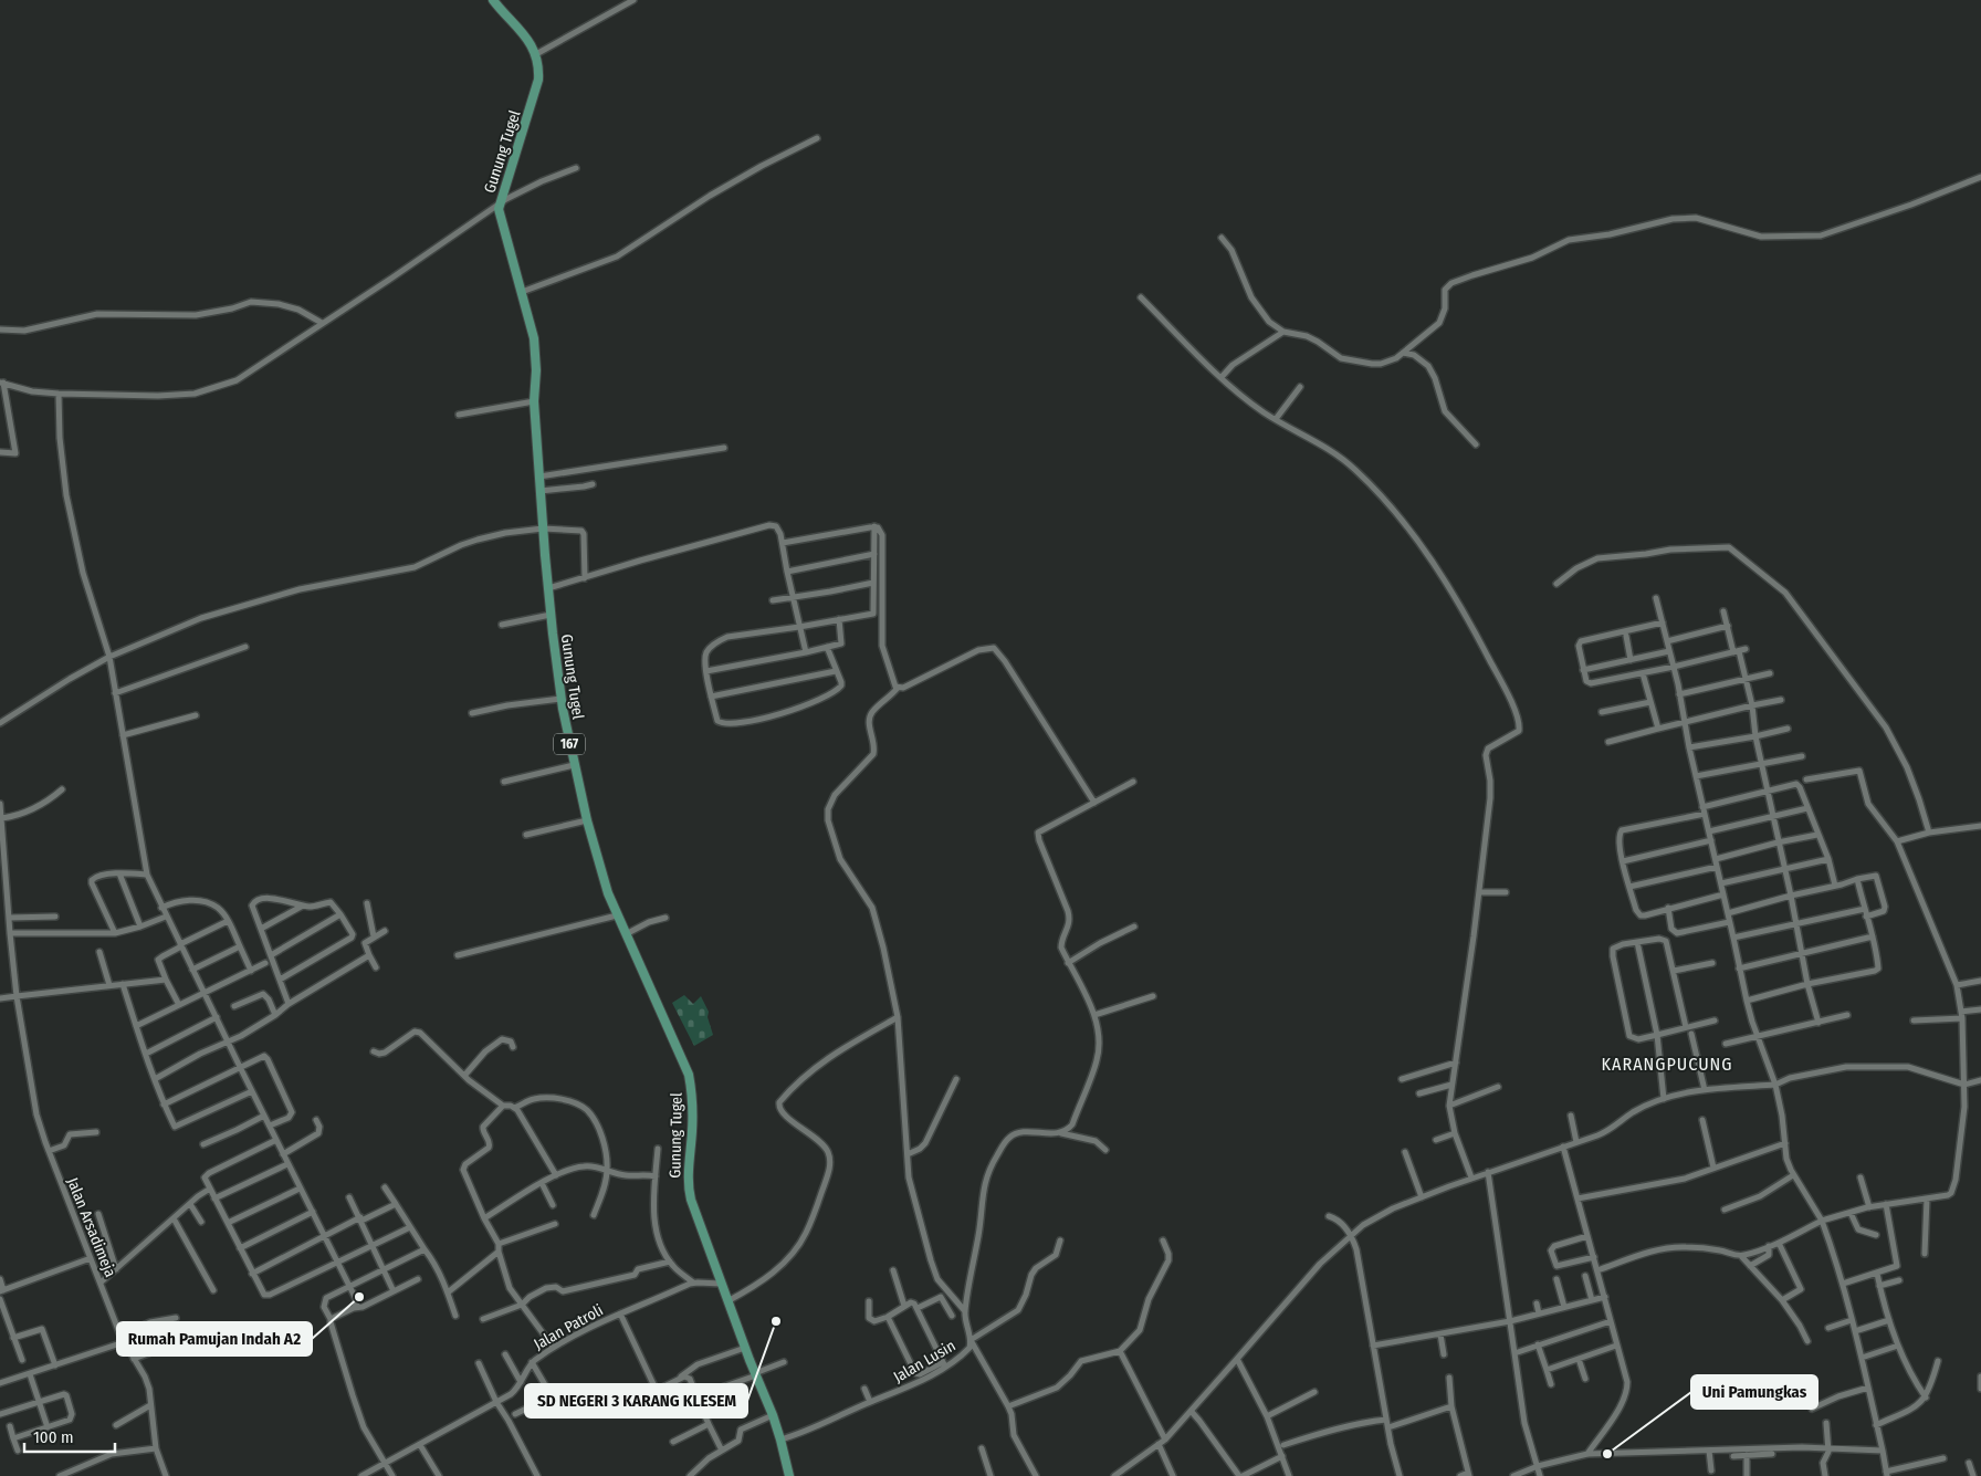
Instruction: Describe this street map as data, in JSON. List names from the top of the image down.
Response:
{
  "streets": {
    "main road": ["Gunung Tugel", "167"],
    "street": ["Jalan Arsadimeja", "Jalan Patroli", "Jalan Lusin"]
  },
  "crossings": [
    ["Gunung Tugel", "Jalan Patroli"],
    ["Gunung Tugel", "Jalan Lusin"]
  ],
  "districts": ["KARANGPUCUNG"],
  "places": ["Rumah Pamujan Indah A2", "SD NEGERI 3 KARANG KLESEM", "Uni Pamungkas"],
  "scale_bar": "100 m"
}
